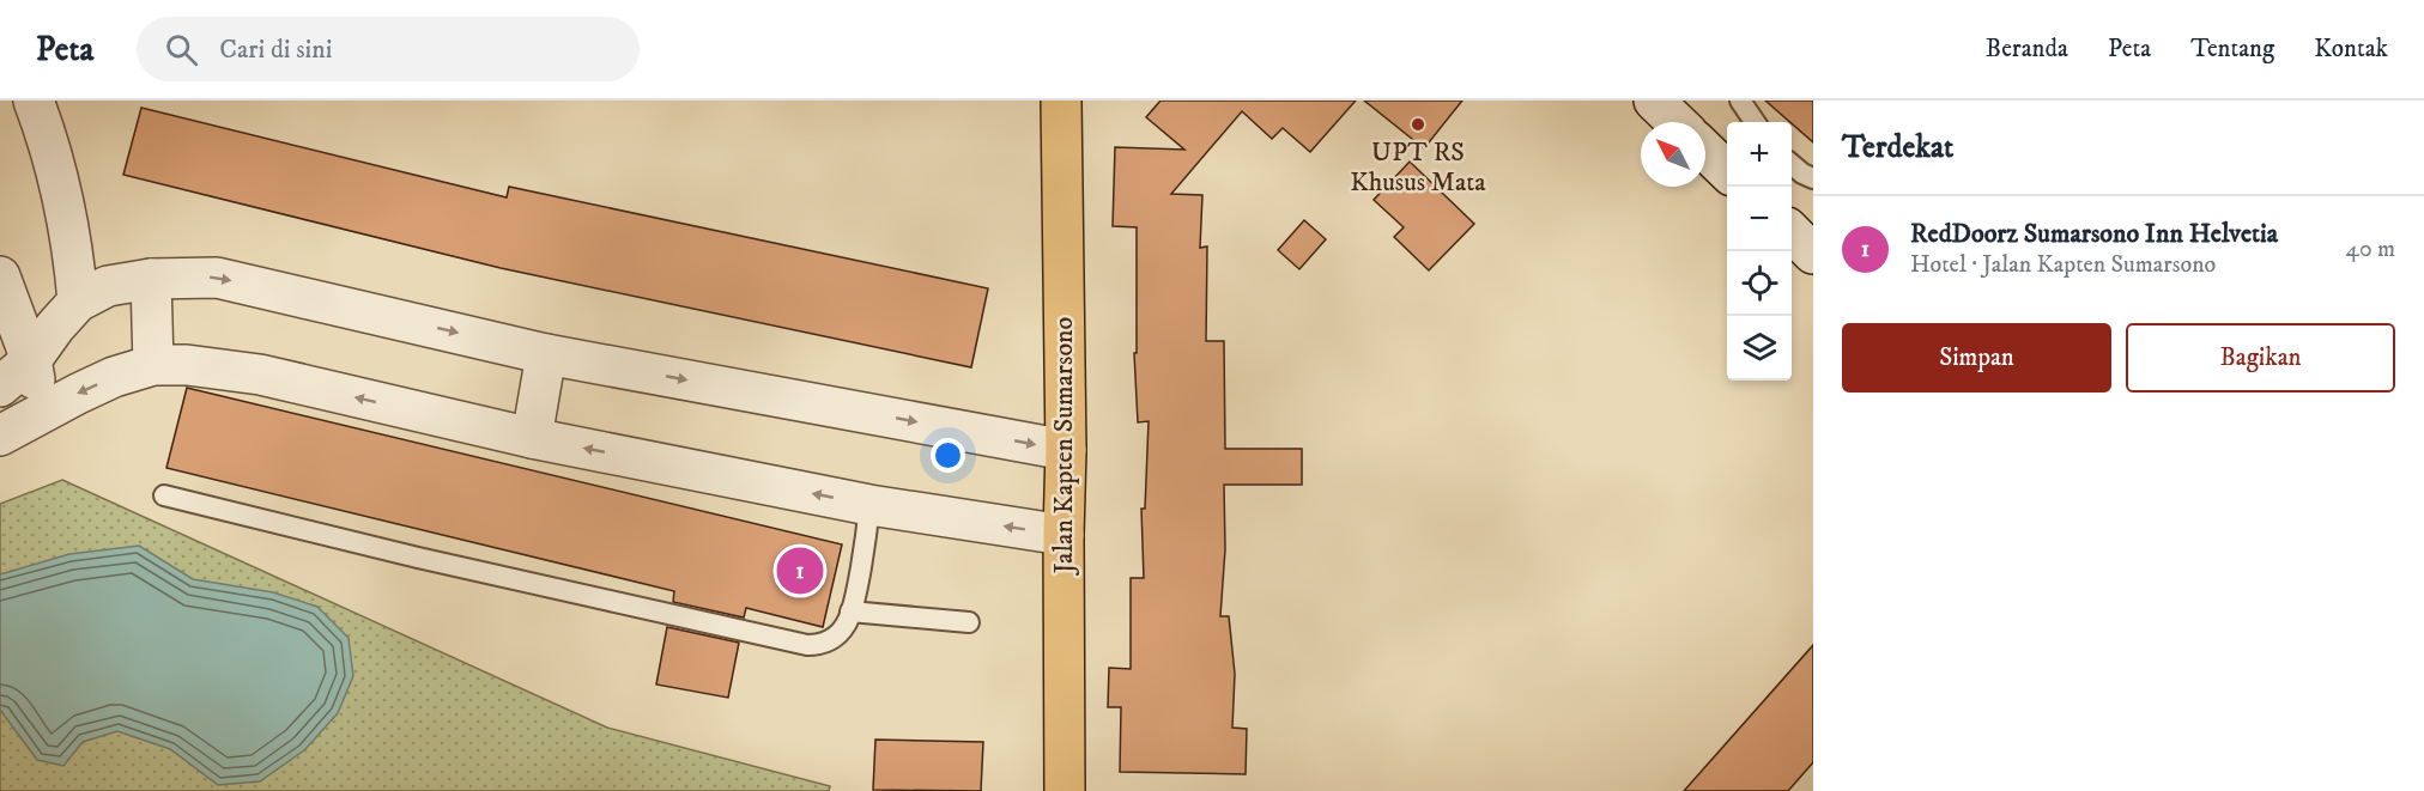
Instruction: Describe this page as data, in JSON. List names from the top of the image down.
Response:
{
  "streets": {
    "highway": ["Jalan Kapten Sumarsono"]
  },
  "places": ["UPT RS Khusus Mata"],
  "north": "top left",
  "page": {
    "header": "Peta",
    "search": "Cari di sini",
    "nav": [
      "Beranda",
      "Peta",
      "Tentang",
      "Kontak"
    ],
    "heading": "Terdekat",
    "map_buttons": ["+", "−"],
    "list": [
      {
        "mark": "1",
        "name": "RedDoorz Sumarsono Inn Helvetia",
        "note": "Hotel · Jalan Kapten Sumarsono",
        "value": "40 m"
      }
    ],
    "buttons": ["Simpan", "Bagikan"],
    "pins": "1"
  }
}
